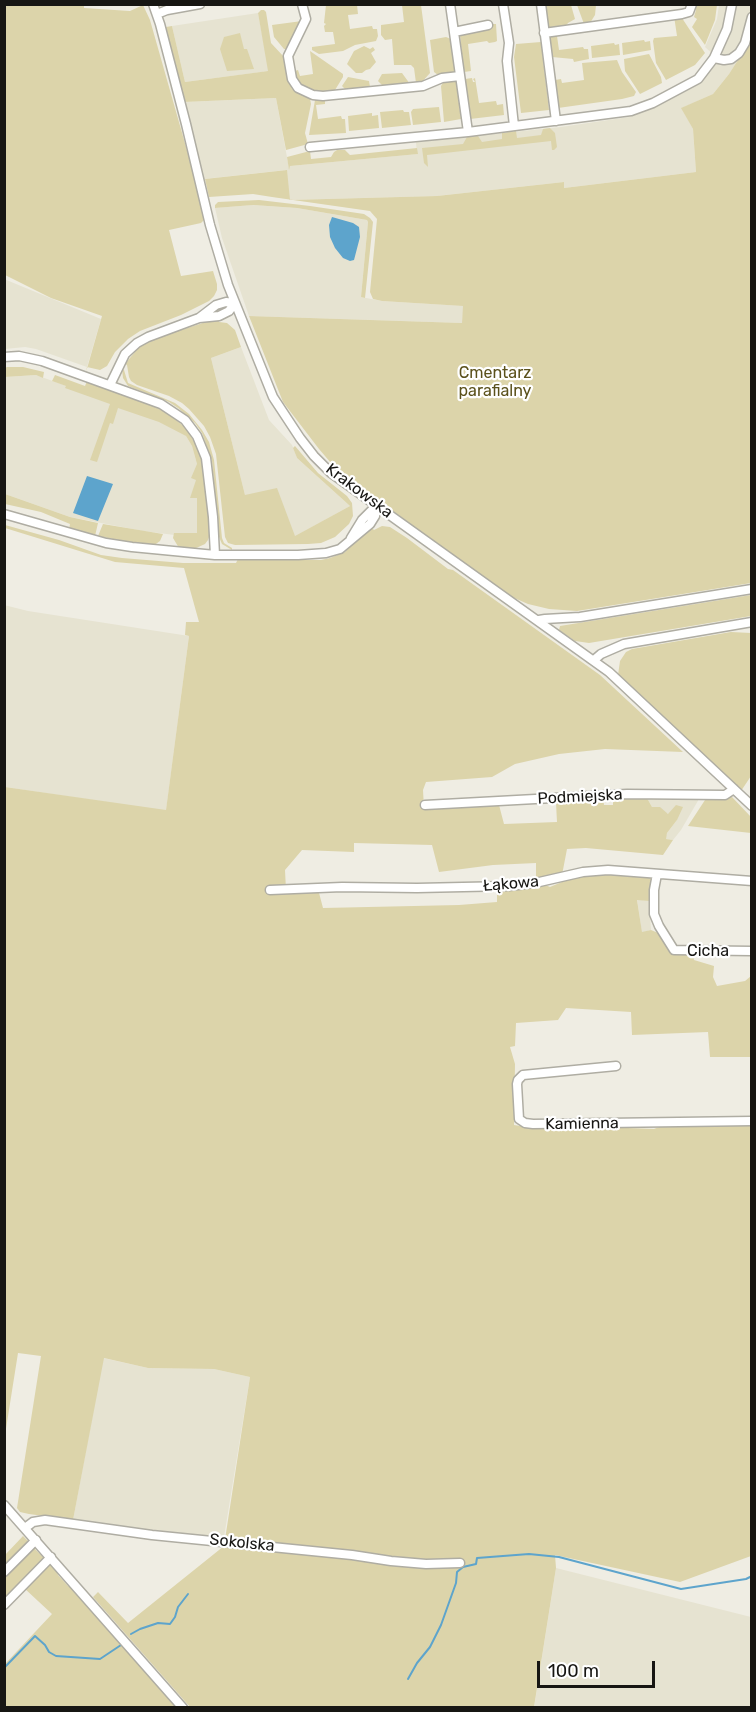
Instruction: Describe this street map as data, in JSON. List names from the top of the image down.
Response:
{
  "streets": {
    "street": [
      "Krakowska",
      "Podmiejska",
      "Łąkowa",
      "Cicha",
      "Kamienna",
      "Sokolska"
    ]
  },
  "crossings": [
    ["Krakowska", "Podmiejska"],
    ["Łąkowa", "Cicha"]
  ],
  "parks": ["Cmentarz parafialny"],
  "scale_bar": "100 m"
}
